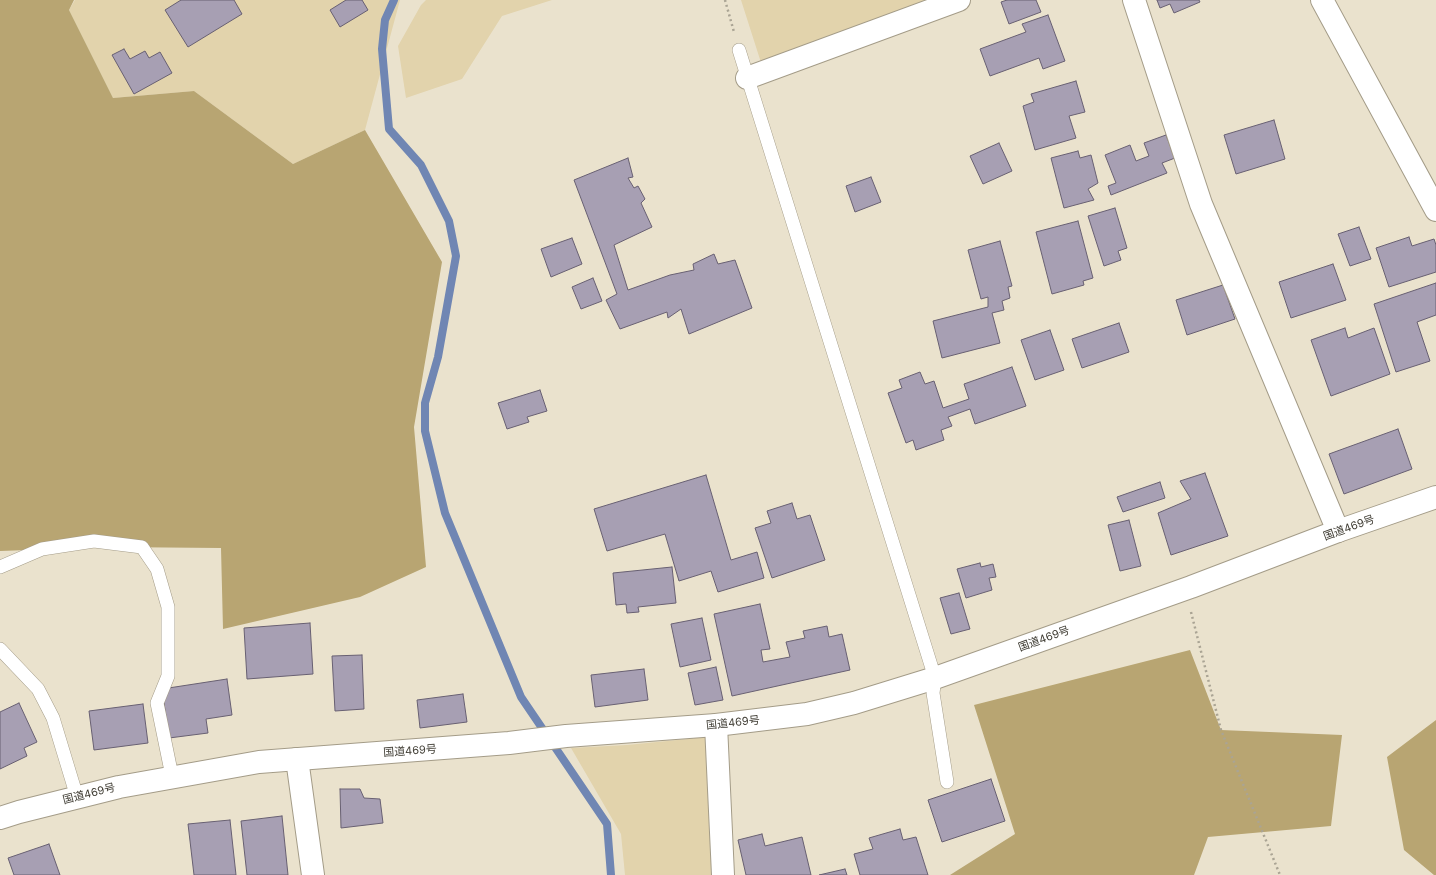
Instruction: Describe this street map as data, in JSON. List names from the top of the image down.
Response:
{
  "streets": {
    "main road": ["国道469号"]
  }
}
